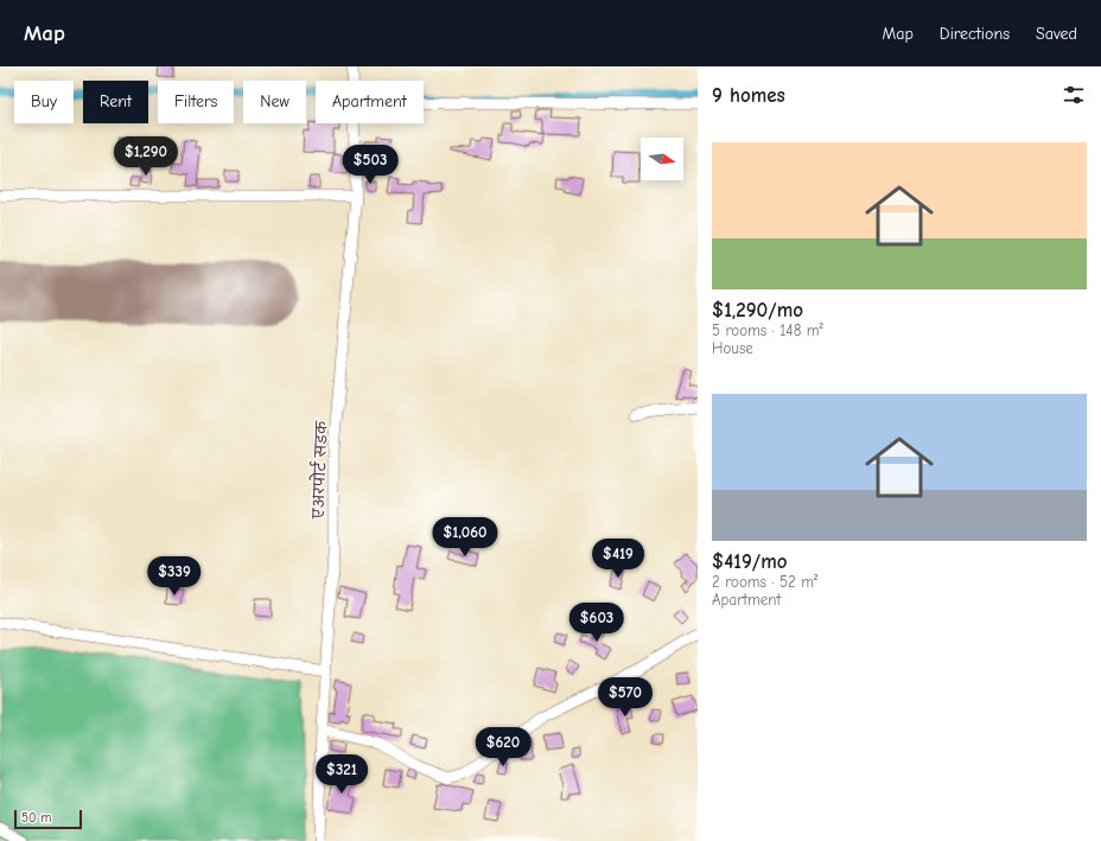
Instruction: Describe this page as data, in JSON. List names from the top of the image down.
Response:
{
  "streets": {
    "street": ["एअरपोर्ट सडक"]
  },
  "scale_bar": "50 m",
  "north": "right",
  "page": {
    "header": "Map",
    "nav": ["Map", "Directions", "Saved"],
    "heading": "9 homes",
    "chip": [
      "Buy",
      "Rent",
      "Filters",
      "New",
      "Apartment"
    ],
    "list": [
      {
        "name": "$1,290/mo",
        "note": "5 rooms · 148 m² · House"
      },
      {
        "name": "$419/mo",
        "note": "2 rooms · 52 m² · Apartment"
      }
    ],
    "price": [
      "$1,290",
      "$503",
      "$1,060",
      "$419",
      "$339",
      "$603",
      "$570",
      "$620",
      "$321"
    ],
    "scale": "50 m"
  }
}
